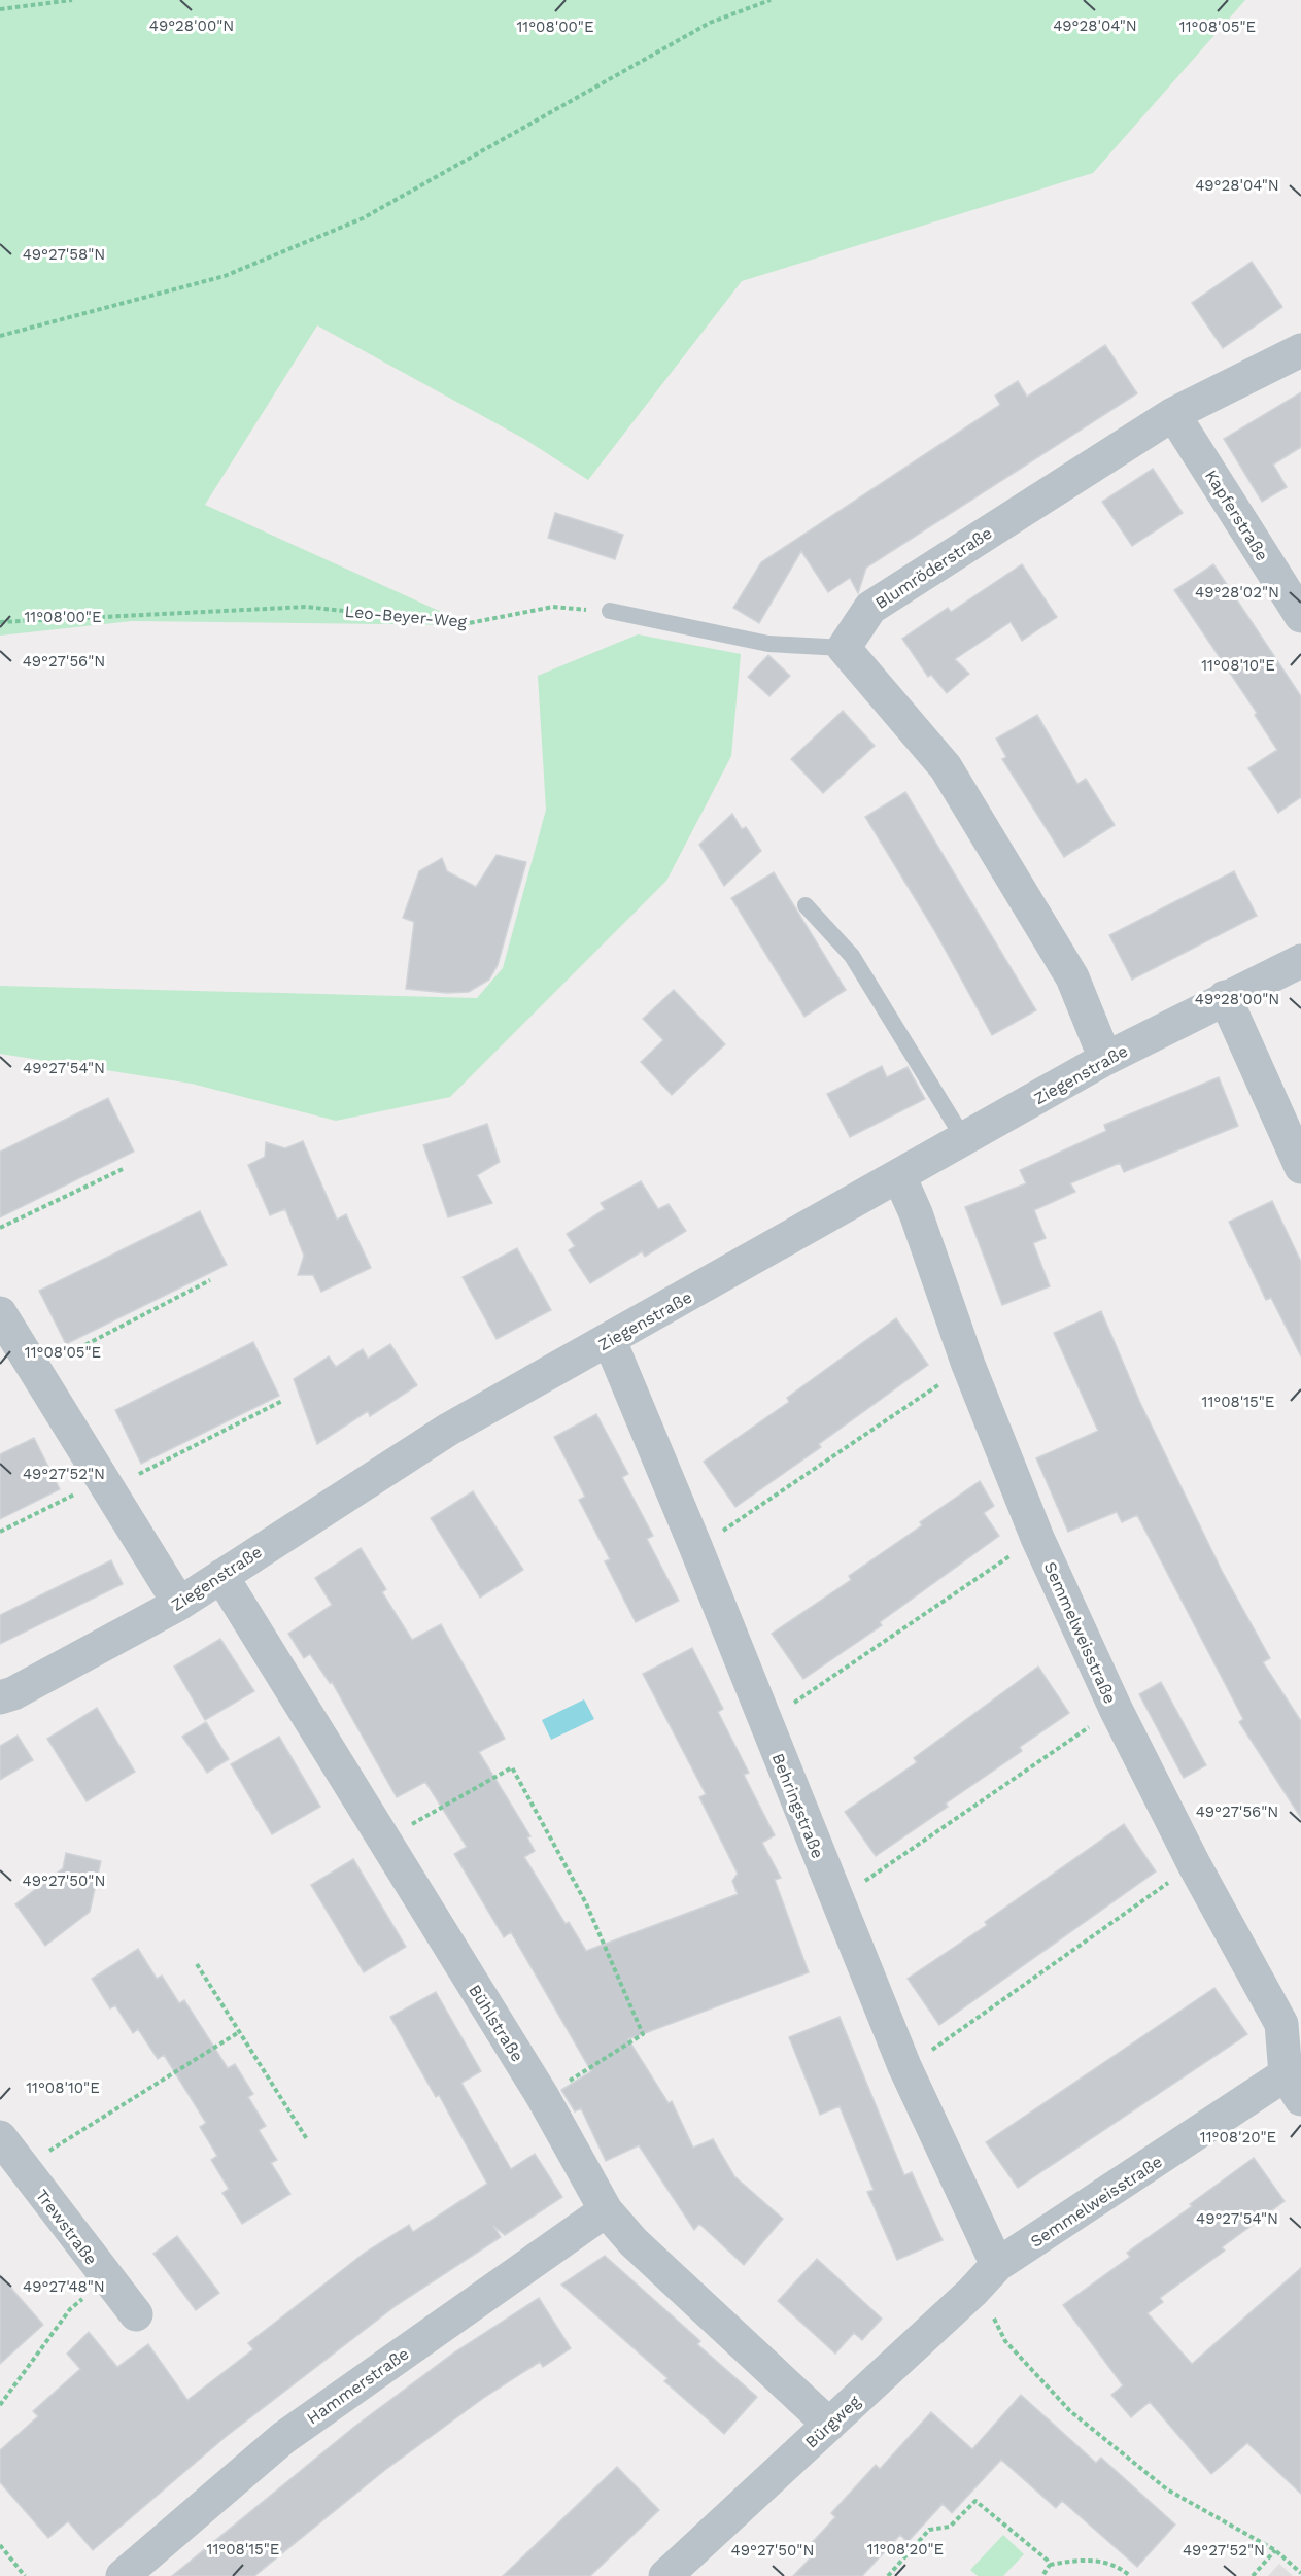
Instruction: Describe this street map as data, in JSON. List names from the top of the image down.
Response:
{
  "streets": {
    "street": [
      "Kapferstraße",
      "Blumröderstraße",
      "Ziegenstraße",
      "Semmelweisstraße",
      "Behringstraße",
      "Bühlstraße",
      "Trewstraße",
      "Hammerstraße",
      "Bürgweg"
    ],
    "path": ["Leo-Beyer-Weg"]
  },
  "crossings": [
    ["Kapferstraße", "Blumröderstraße"],
    ["Ziegenstraße", "Semmelweisstraße"],
    ["Ziegenstraße", "Behringstraße"],
    ["Ziegenstraße", "Bühlstraße"],
    ["Semmelweisstraße", "Behringstraße"],
    ["Semmelweisstraße", "Bürgweg"],
    ["Behringstraße", "Bürgweg"],
    ["Bühlstraße", "Hammerstraße"],
    ["Bühlstraße", "Bürgweg"]
  ],
  "coordinates": [
    "49°28'00\"N",
    "49°28'04\"N",
    "11°08'00\"E",
    "11°08'05\"E",
    "49°27'58\"N",
    "49°28'02\"N",
    "49°27'56\"N",
    "11°08'10\"E",
    "49°27'54\"N",
    "11°08'15\"E",
    "49°27'52\"N",
    "49°27'50\"N",
    "11°08'20\"E",
    "49°27'48\"N"
  ]
}
